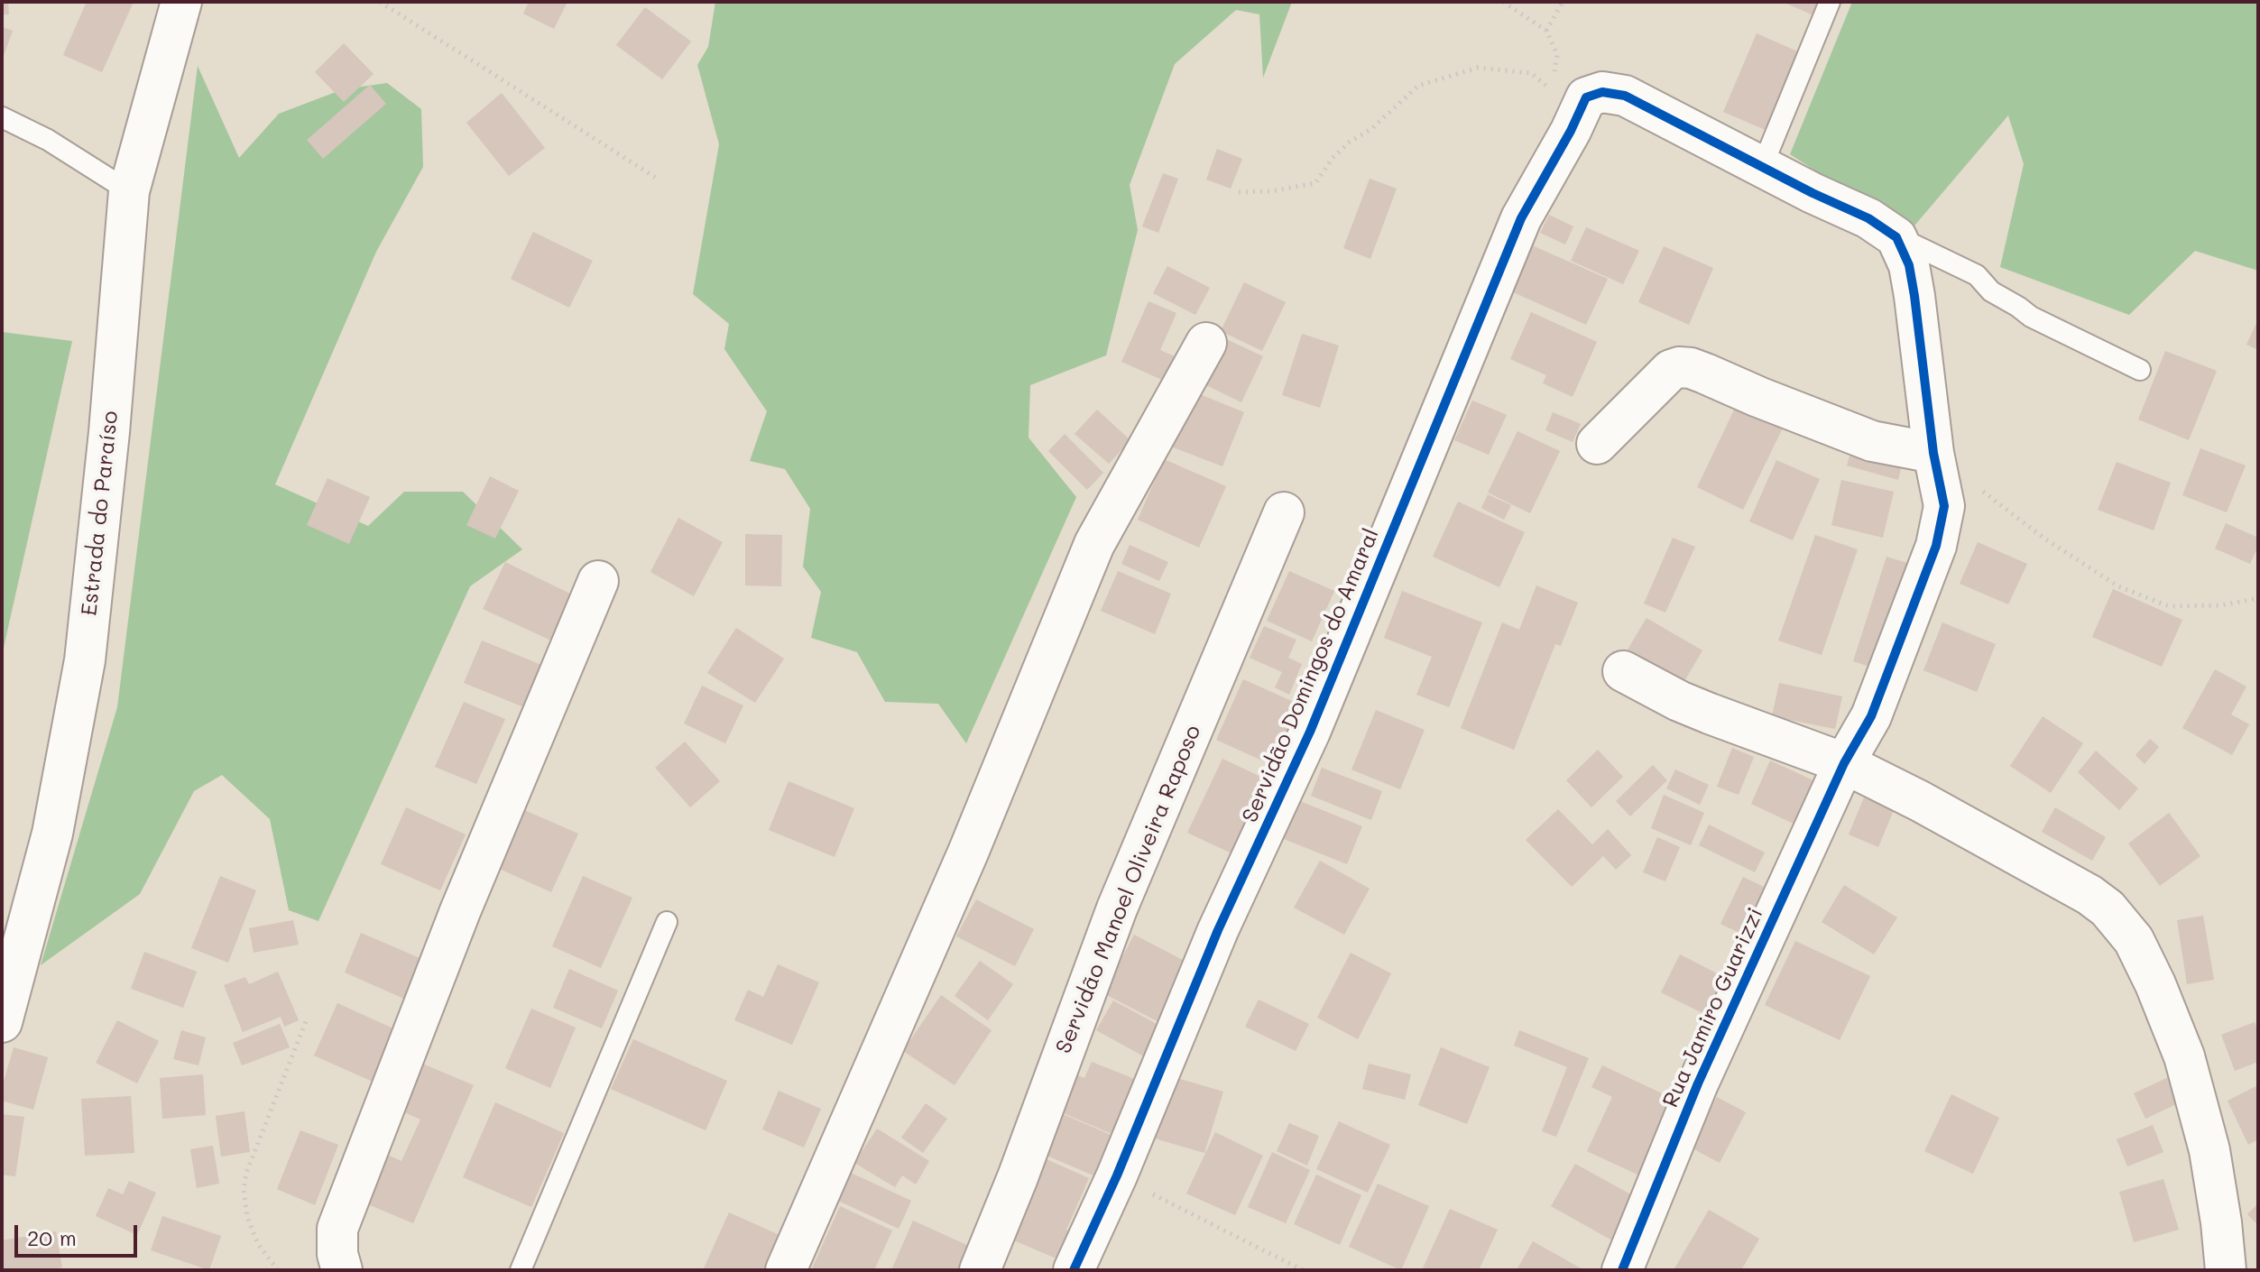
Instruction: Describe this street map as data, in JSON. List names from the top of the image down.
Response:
{
  "streets": {
    "street": [
      "Estrada do Paraíso",
      "Servidão Domingos do Amaral",
      "Servidão Manoel Oliveira Raposo",
      "Rua Jamiro Guarizzi"
    ]
  },
  "scale_bar": "20 m"
}
